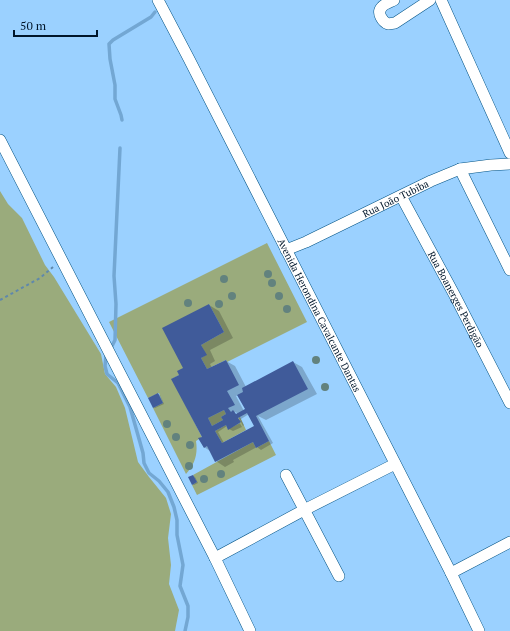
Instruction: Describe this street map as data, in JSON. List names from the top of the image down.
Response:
{
  "streets": {
    "street": ["Rua João Tubiba", "Rua Boanerges Perdigão", "Avenida Herondina Cavalcante Dantas"]
  },
  "crossings": [
    ["Rua João Tubiba", "Rua Boanerges Perdigão"],
    ["Rua João Tubiba", "Avenida Herondina Cavalcante Dantas"]
  ],
  "scale_bar": "50 m"
}
